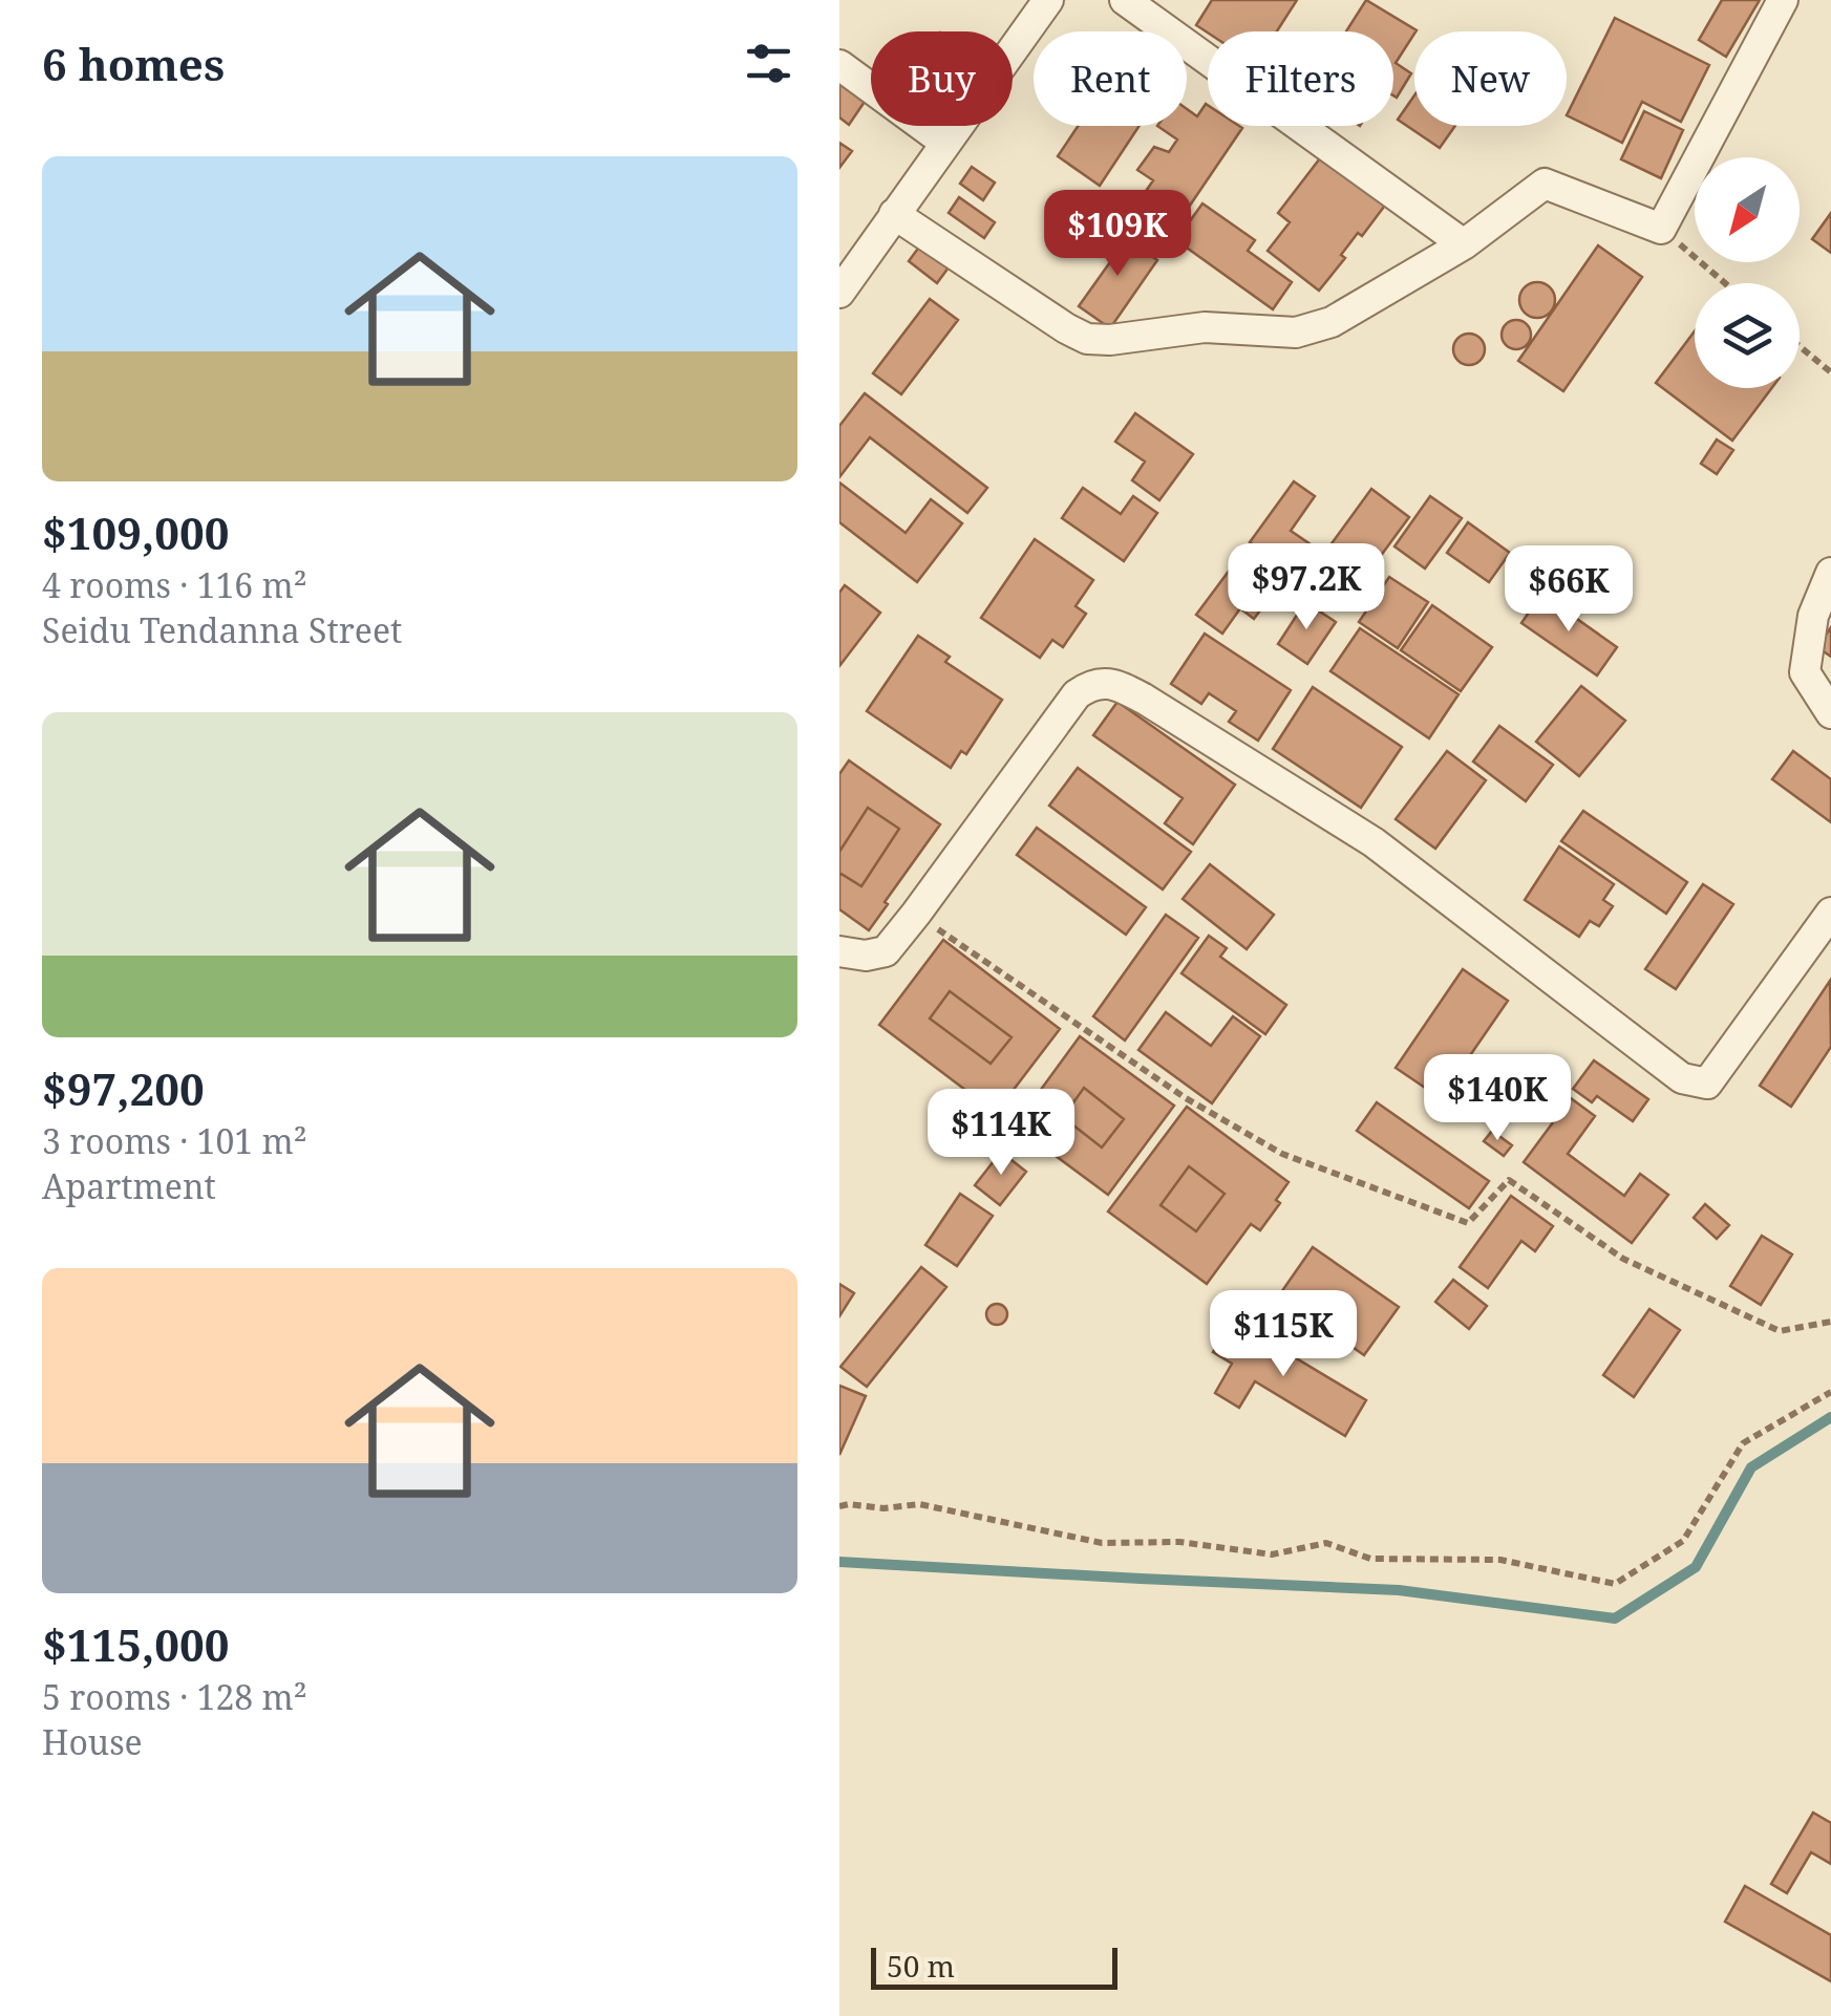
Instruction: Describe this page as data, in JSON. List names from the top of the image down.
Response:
{
  "scale_bar": "50 m",
  "north": "bottom left",
  "page": {
    "heading": "6 homes",
    "chip": [
      "Buy",
      "Rent",
      "Filters",
      "New"
    ],
    "list": [
      {
        "name": "$109,000",
        "note": "4 rooms · 116 m² · Seidu Tendanna Street"
      },
      {
        "name": "$97,200",
        "note": "3 rooms · 101 m² · Apartment"
      },
      {
        "name": "$115,000",
        "note": "5 rooms · 128 m² · House"
      }
    ],
    "price": [
      "$109K",
      "$97.2K",
      "$66K",
      "$140K",
      "$114K",
      "$115K"
    ],
    "scale": "50 m"
  }
}
